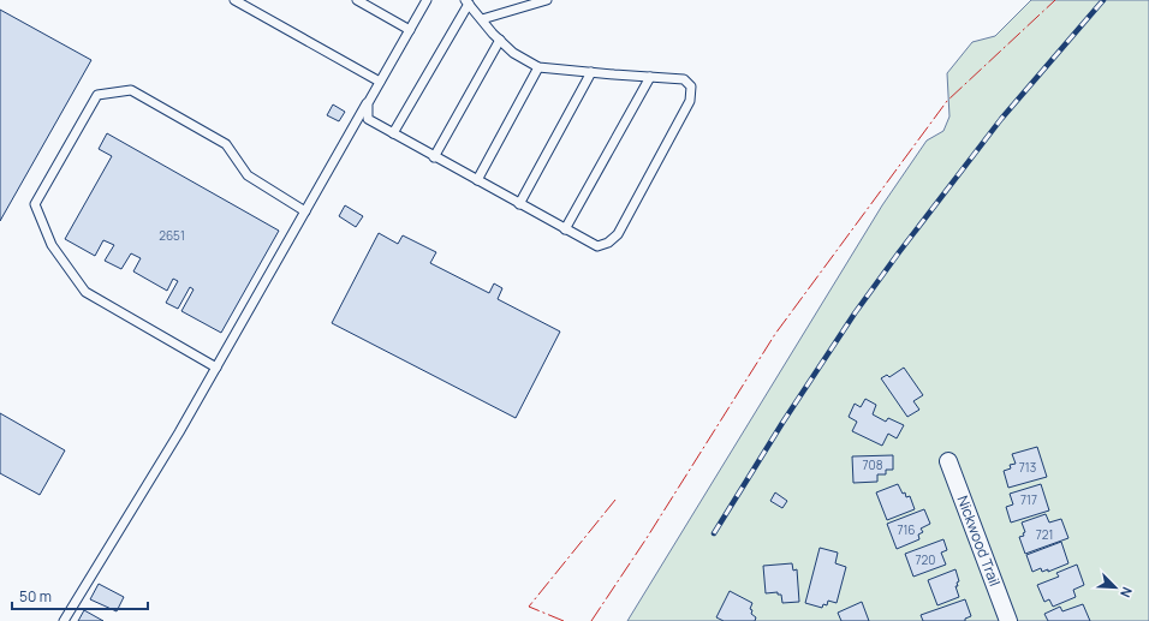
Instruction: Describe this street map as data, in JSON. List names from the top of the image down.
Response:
{
  "streets": {
    "street": ["Nickwood Trail"]
  },
  "house_numbers": [
    "2651",
    "708",
    "713",
    "717",
    "716",
    "721",
    "720"
  ],
  "scale_bar": "50 m",
  "north": "bottom right"
}
